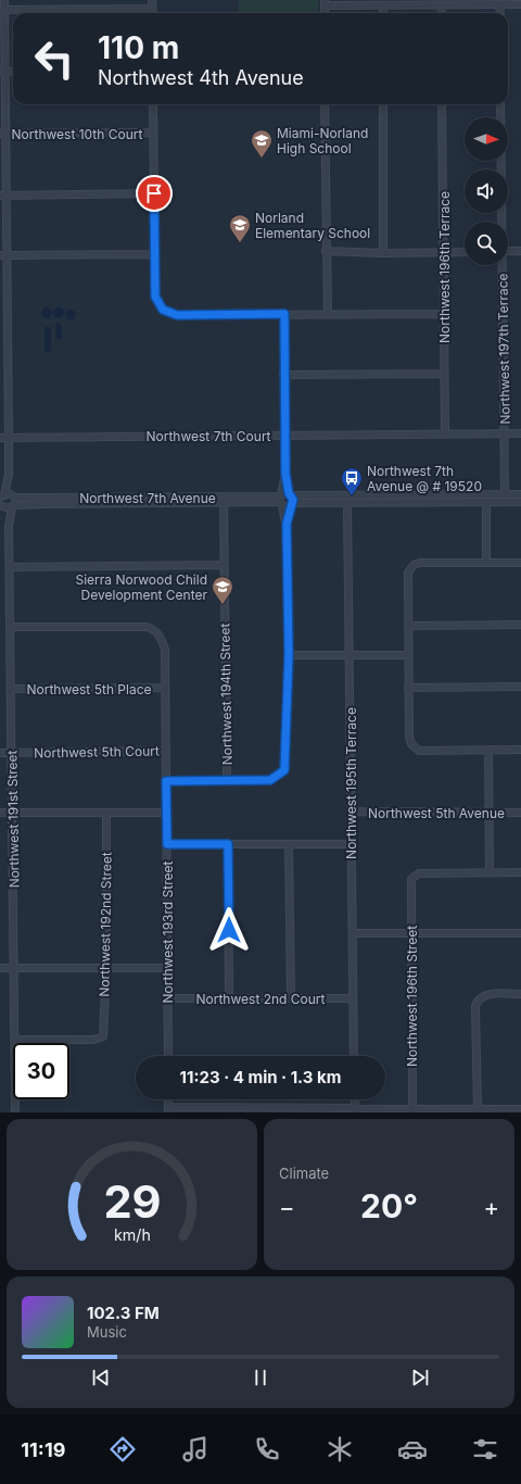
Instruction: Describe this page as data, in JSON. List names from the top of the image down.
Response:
{
  "streets": {
    "street": [
      "Northwest 10th Court",
      "Northwest 196th Terrace",
      "Northwest 197th Terrace",
      "Northwest 7th Court",
      "Northwest 7th Avenue",
      "Northwest 5th Place",
      "Northwest 194th Street",
      "Northwest 5th Court",
      "Northwest 195th Terrace",
      "Northwest 5th Avenue",
      "Northwest 191st Street",
      "Northwest 192nd Street",
      "Northwest 193rd Street",
      "Northwest 196th Street",
      "Northwest 2nd Court"
    ]
  },
  "crossings": [
    ["Northwest 196th Terrace", "Northwest 7th Court"],
    ["Northwest 197th Terrace", "Northwest 7th Court"],
    ["Northwest 197th Terrace", "Northwest 7th Avenue"],
    ["Northwest 7th Avenue", "Northwest 194th Street"],
    ["Northwest 7th Avenue", "Northwest 195th Terrace"],
    ["Northwest 7th Avenue", "Northwest 191st Street"],
    ["Northwest 5th Place", "Northwest 191st Street"],
    ["Northwest 5th Place", "Northwest 193rd Street"],
    ["Northwest 5th Court", "Northwest 191st Street"],
    ["Northwest 5th Court", "Northwest 193rd Street"],
    ["Northwest 195th Terrace", "Northwest 5th Avenue"],
    ["Northwest 195th Terrace", "Northwest 2nd Court"],
    ["Northwest 191st Street", "Northwest 192nd Street"],
    ["Northwest 191st Street", "Northwest 193rd Street"],
    ["Northwest 193rd Street", "Northwest 2nd Court"]
  ],
  "places": {
    "school or university": ["Miami-Norland High School", "Norland Elementary School", "Sierra Norwood Child Development Center"],
    "bus stop": ["Northwest 7th Avenue @ # 19520"]
  },
  "north": "right",
  "page": {
    "turn": ["110 m", "Northwest 4th Avenue"],
    "limit": "30",
    "trip": "11:23 · 4 min · 1.3 km",
    "tile": "Climate",
    "heat": ["−", "20°", "+"],
    "song": ["102.3 FM", "Music"],
    "tabs": "11:19",
    "gauge": ["29", "km/h"]
  }
}
